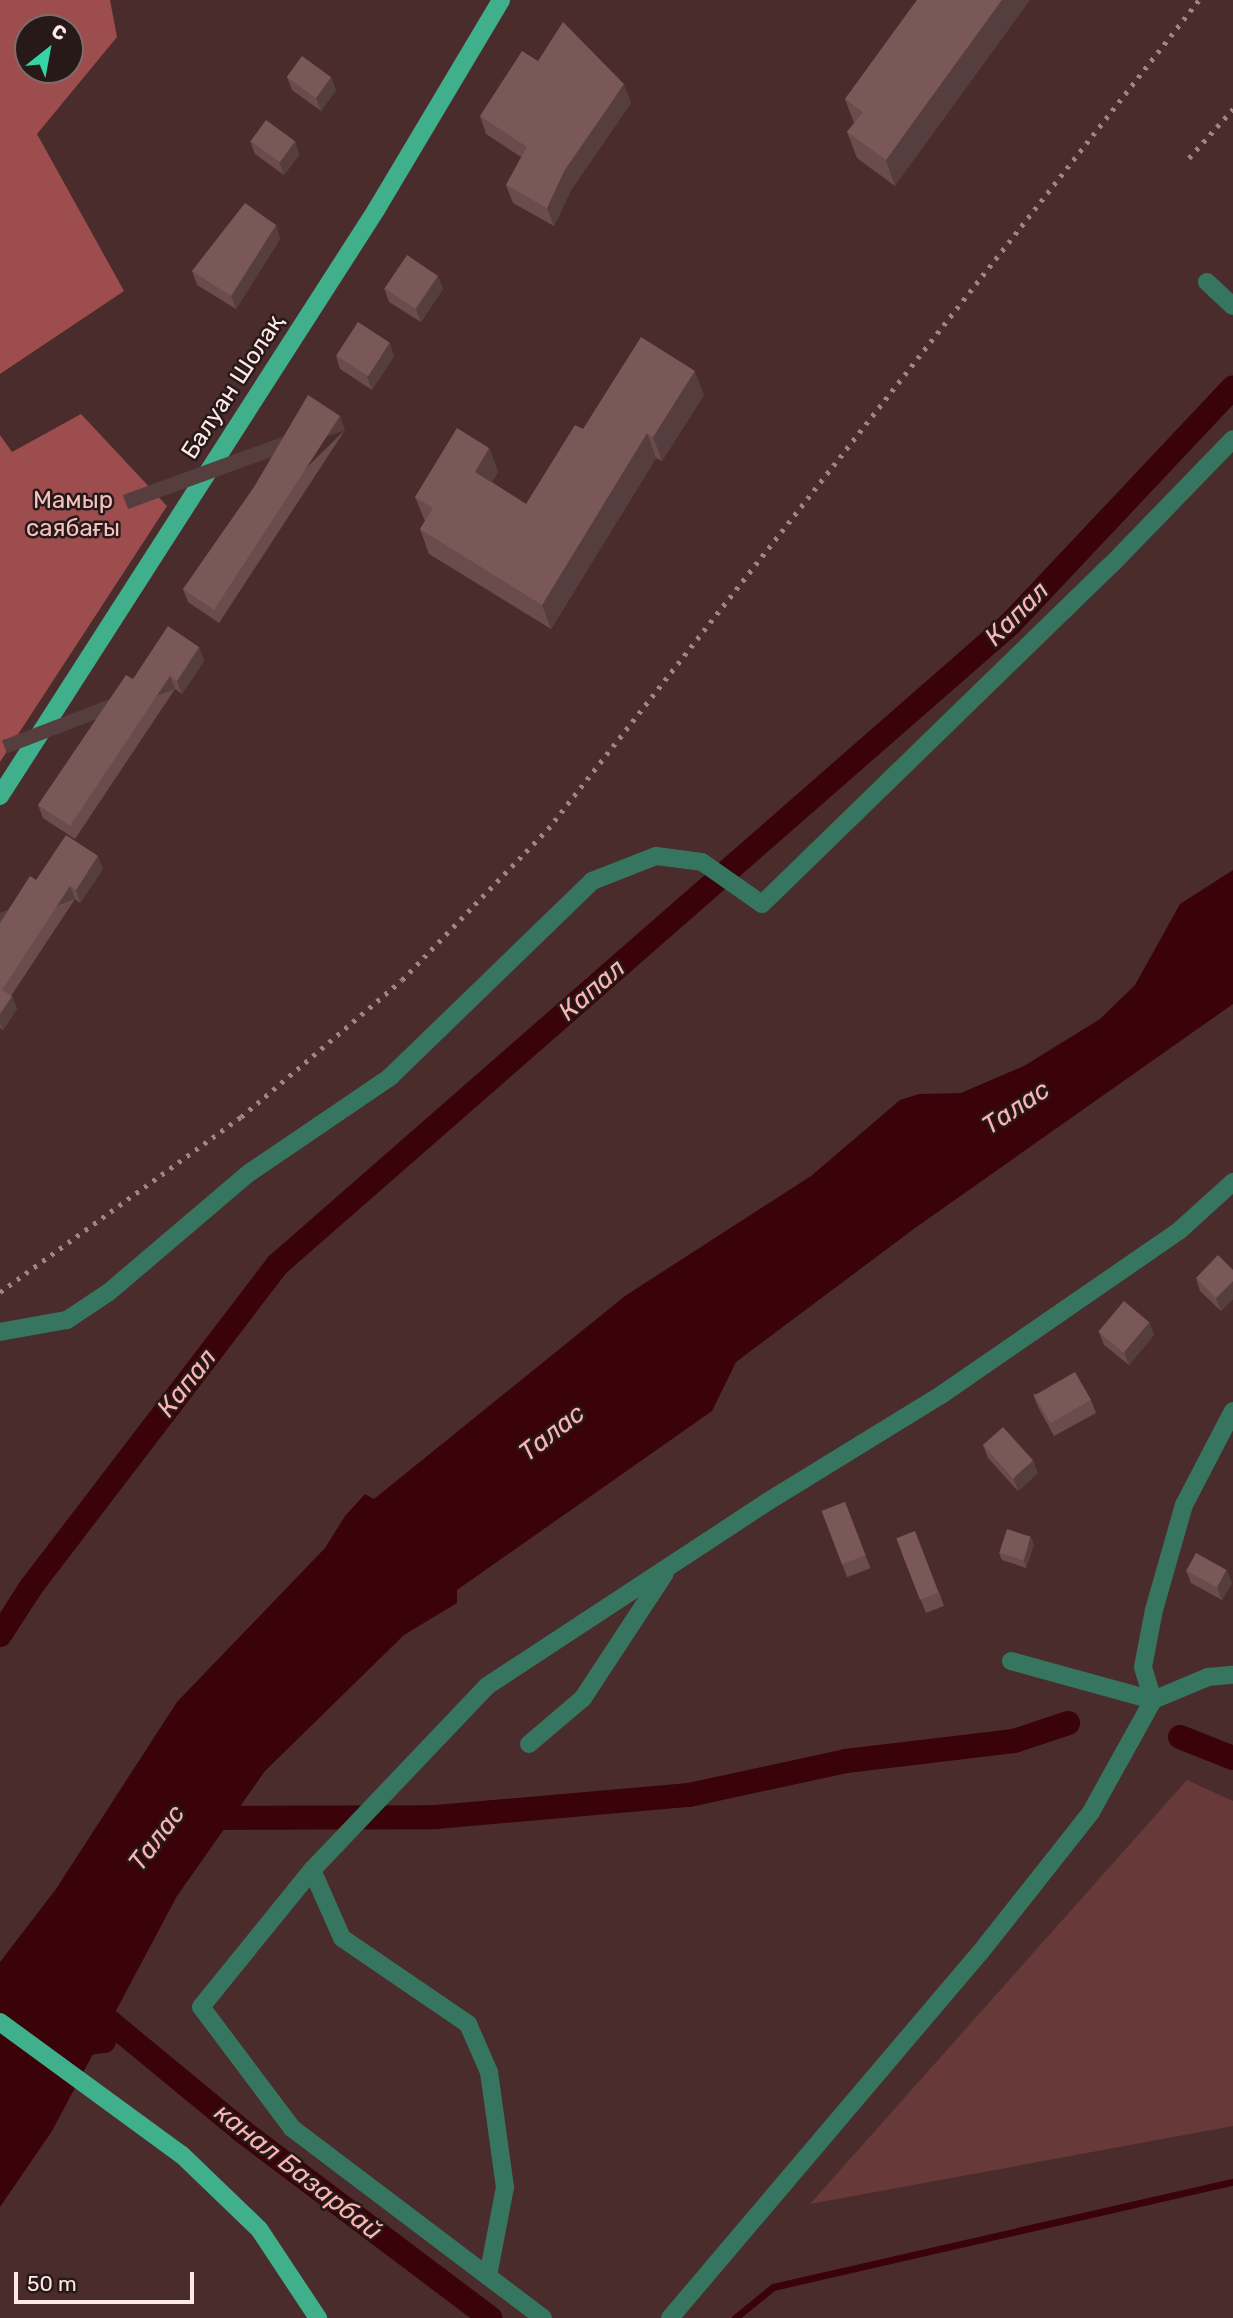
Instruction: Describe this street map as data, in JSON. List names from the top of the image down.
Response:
{
  "streets": {
    "main road": ["Балуан Шолақ"]
  },
  "water": ["Капал", "Талас", "канал Базарбай"],
  "parks": ["Мамыр саябағы"],
  "scale_bar": "50 m",
  "north": "top right"
}
